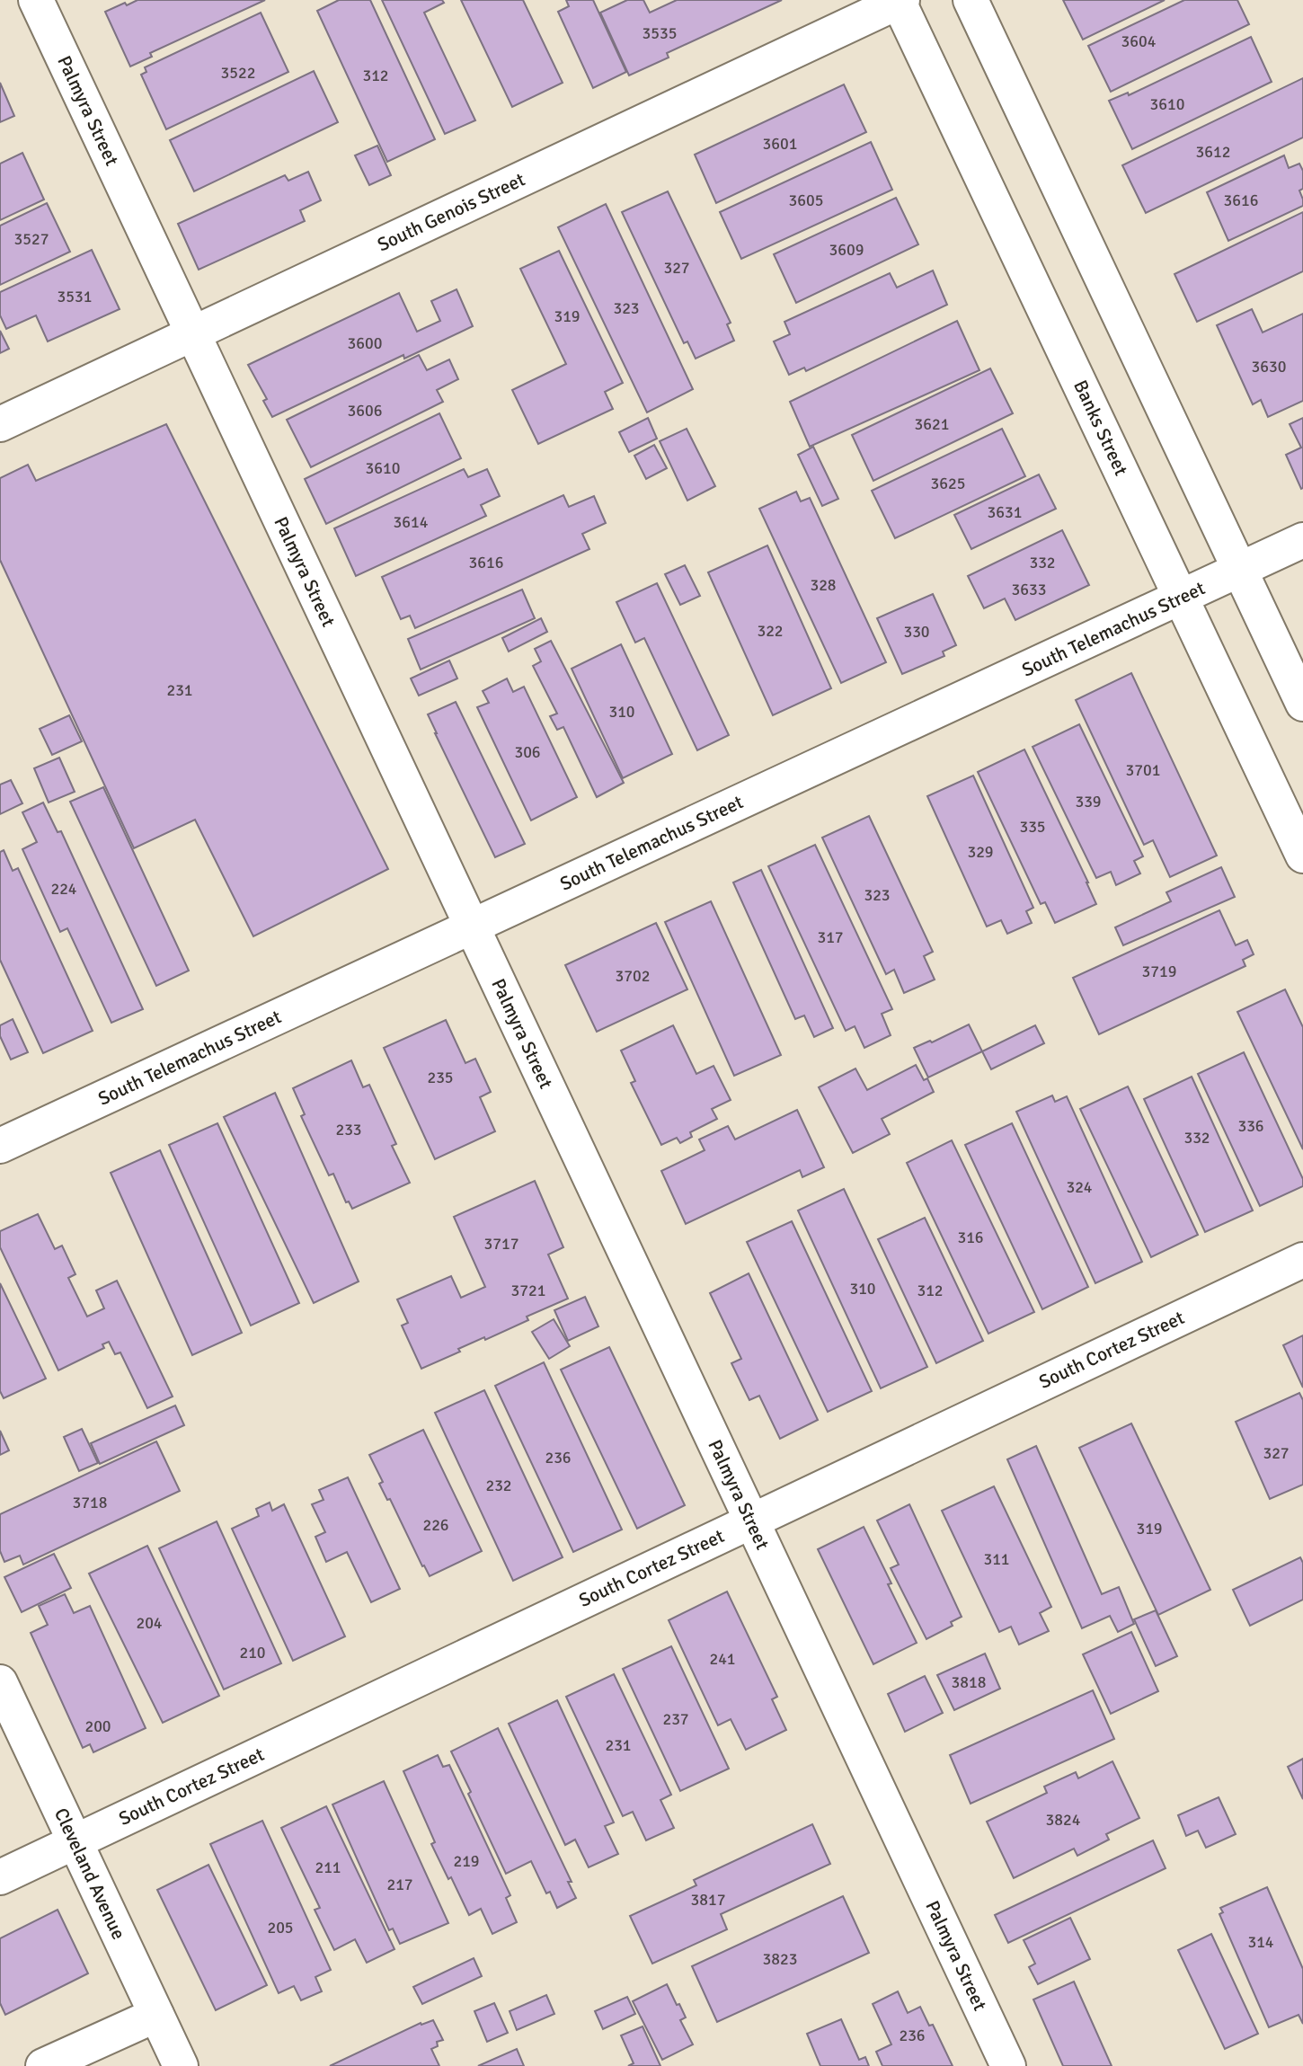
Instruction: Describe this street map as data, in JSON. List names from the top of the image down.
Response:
{
  "streets": {
    "street": [
      "Palmyra Street",
      "South Genois Street",
      "Banks Street",
      "South Telemachus Street",
      "South Cortez Street",
      "Cleveland Avenue"
    ]
  },
  "crossings": [
    ["Palmyra Street", "South Genois Street"],
    ["Palmyra Street", "South Telemachus Street"],
    ["Palmyra Street", "South Cortez Street"],
    ["South Genois Street", "Banks Street"],
    ["Banks Street", "South Telemachus Street"],
    ["South Cortez Street", "Cleveland Avenue"]
  ],
  "house_numbers": [
    "3535",
    "3604",
    "3522",
    "312",
    "3610",
    "3601",
    "3612",
    "3605",
    "3616",
    "3527",
    "3609",
    "327",
    "3531",
    "323",
    "319",
    "3600",
    "3630",
    "3606",
    "3621",
    "3610",
    "3625",
    "3631",
    "3614",
    "3616",
    "332",
    "328",
    "3633",
    "322",
    "330",
    "231",
    "310",
    "306",
    "3701",
    "339",
    "335",
    "329",
    "224",
    "323",
    "317",
    "3719",
    "3702",
    "235",
    "336",
    "233",
    "332",
    "324",
    "316",
    "3717",
    "310",
    "3721",
    "312",
    "327",
    "236",
    "232",
    "3718",
    "226",
    "319",
    "311",
    "204",
    "210",
    "241",
    "3818",
    "237",
    "200",
    "231",
    "3824",
    "219",
    "211",
    "217",
    "3817",
    "205",
    "314",
    "3823",
    "236"
  ]
}
